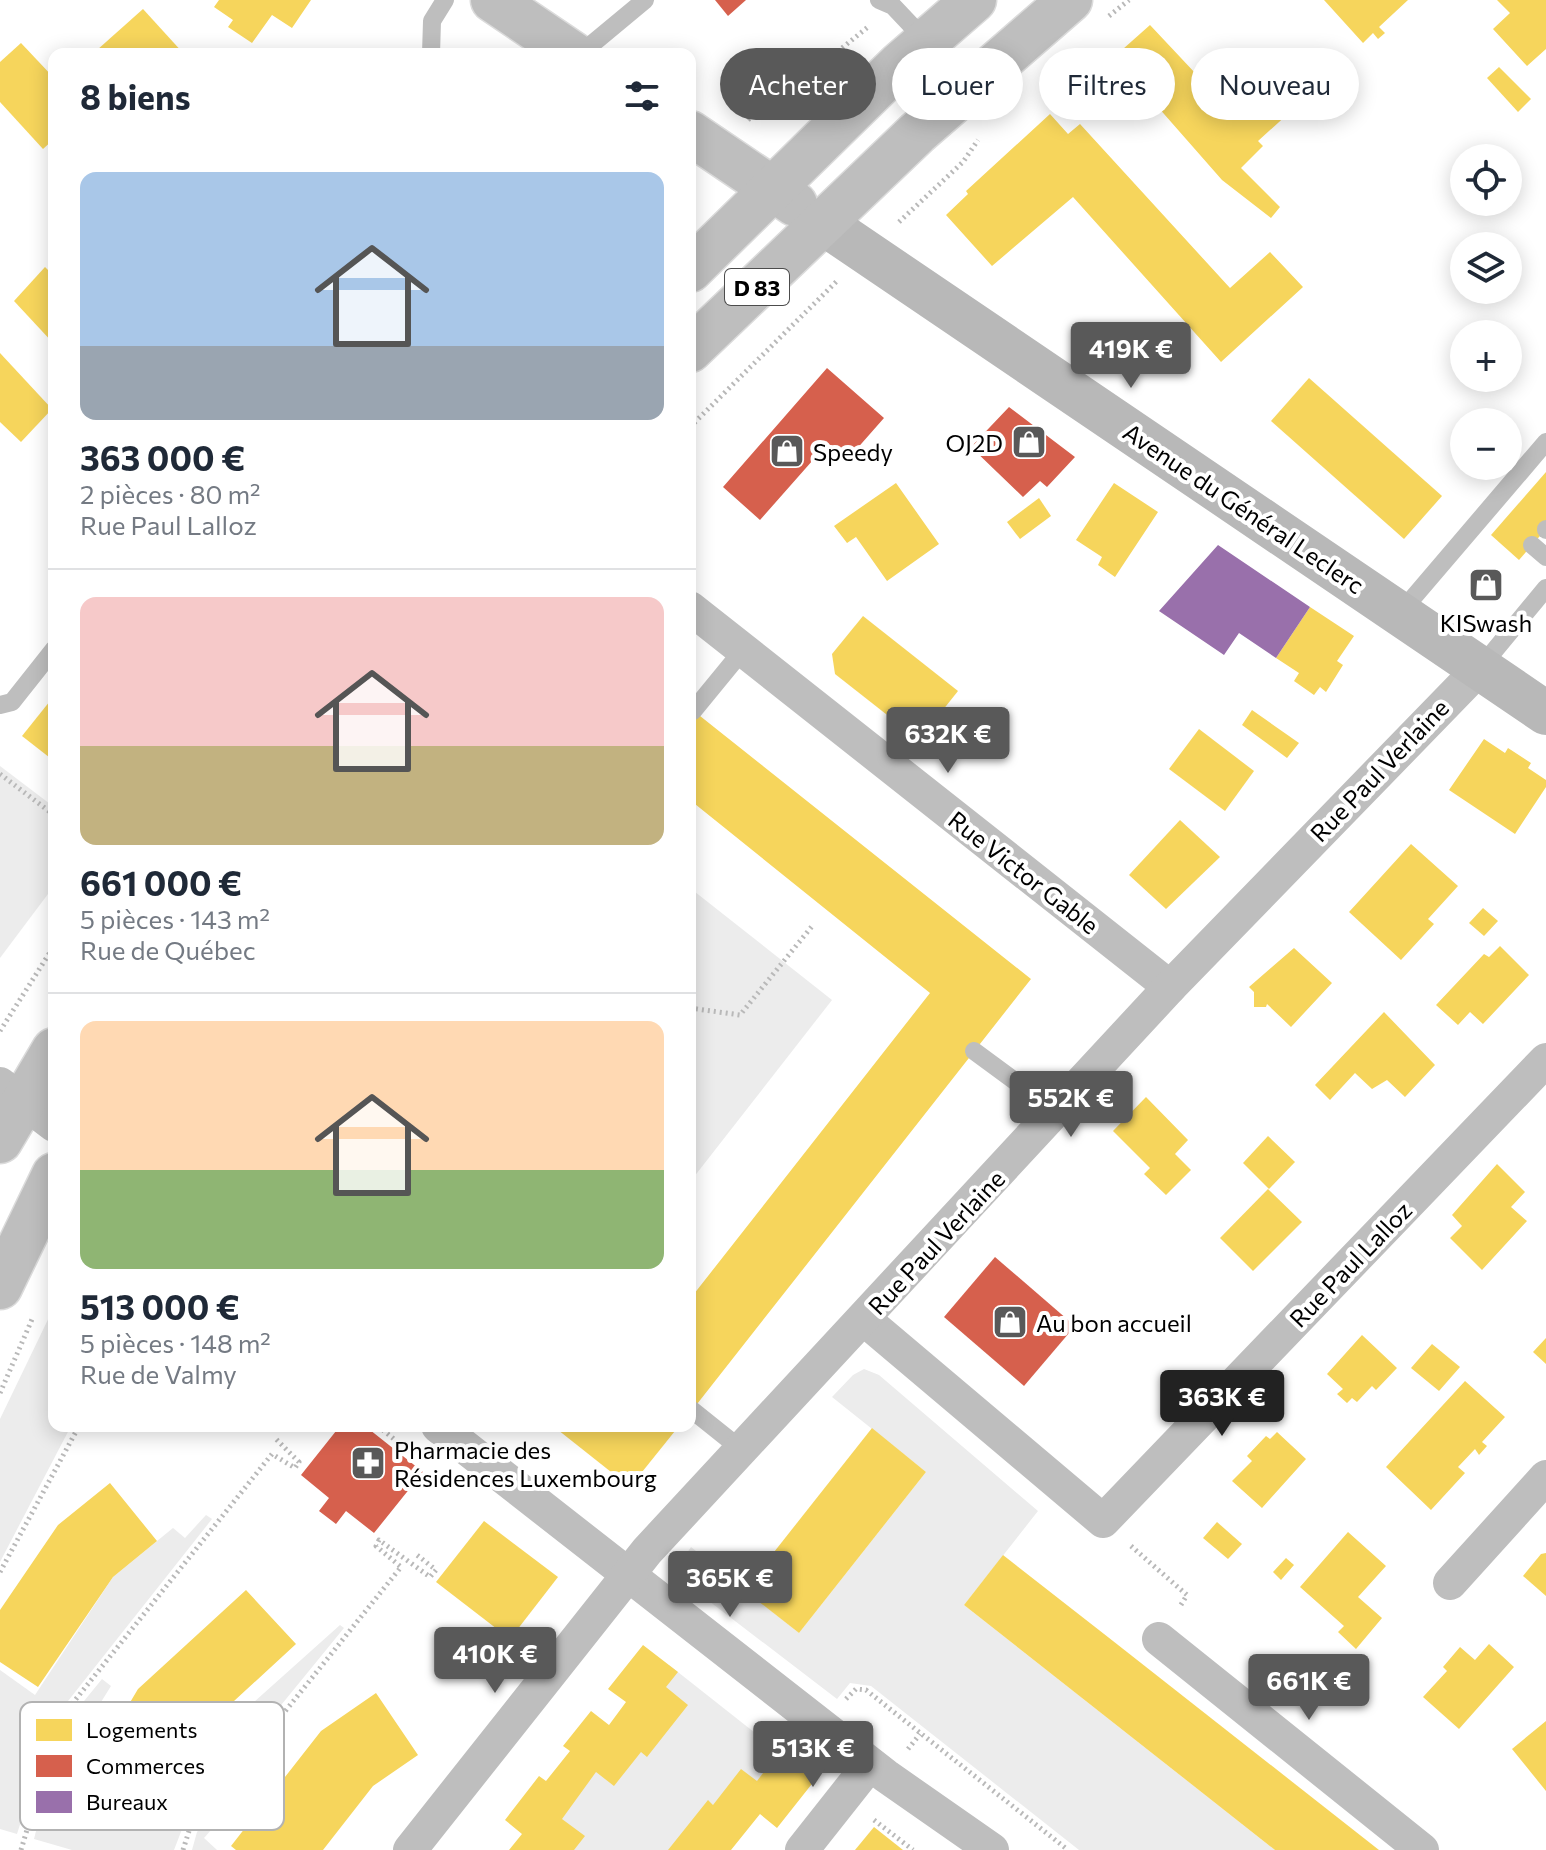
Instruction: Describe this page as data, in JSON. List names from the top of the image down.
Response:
{
  "streets": {
    "main road": ["D 83"],
    "street": [
      "Avenue du Général Leclerc",
      "Rue Paul Verlaine",
      "Rue Victor Gable",
      "Rue Paul Lalloz"
    ]
  },
  "crossings": [
    ["D 83", "Avenue du Général Leclerc"],
    ["Avenue du Général Leclerc", "Rue Paul Verlaine"],
    ["Rue Paul Verlaine", "Rue Victor Gable"],
    ["Rue Paul Verlaine", "Rue Paul Lalloz"]
  ],
  "places": {
    "shop": [
      "OJ2D",
      "Speedy",
      "KISwash",
      "Au bon accueil"
    ],
    "pharmacy": ["Pharmacie des Résidences Luxembourg"]
  },
  "legend": ["Logements", "Commerces", "Bureaux"],
  "page": {
    "chip": [
      "Acheter",
      "Louer",
      "Filtres",
      "Nouveau"
    ],
    "heading": "8 biens",
    "map_buttons": ["+", "−"],
    "list": [
      {
        "name": "363 000 €",
        "note": "2 pièces · 80 m² · Rue Paul Lalloz"
      },
      {
        "name": "661 000 €",
        "note": "5 pièces · 143 m² · Rue de Québec"
      },
      {
        "name": "513 000 €",
        "note": "5 pièces · 148 m² · Rue de Valmy"
      }
    ],
    "price": [
      "419K €",
      "632K €",
      "552K €",
      "363K €",
      "365K €",
      "410K €",
      "661K €",
      "513K €"
    ]
  }
}
